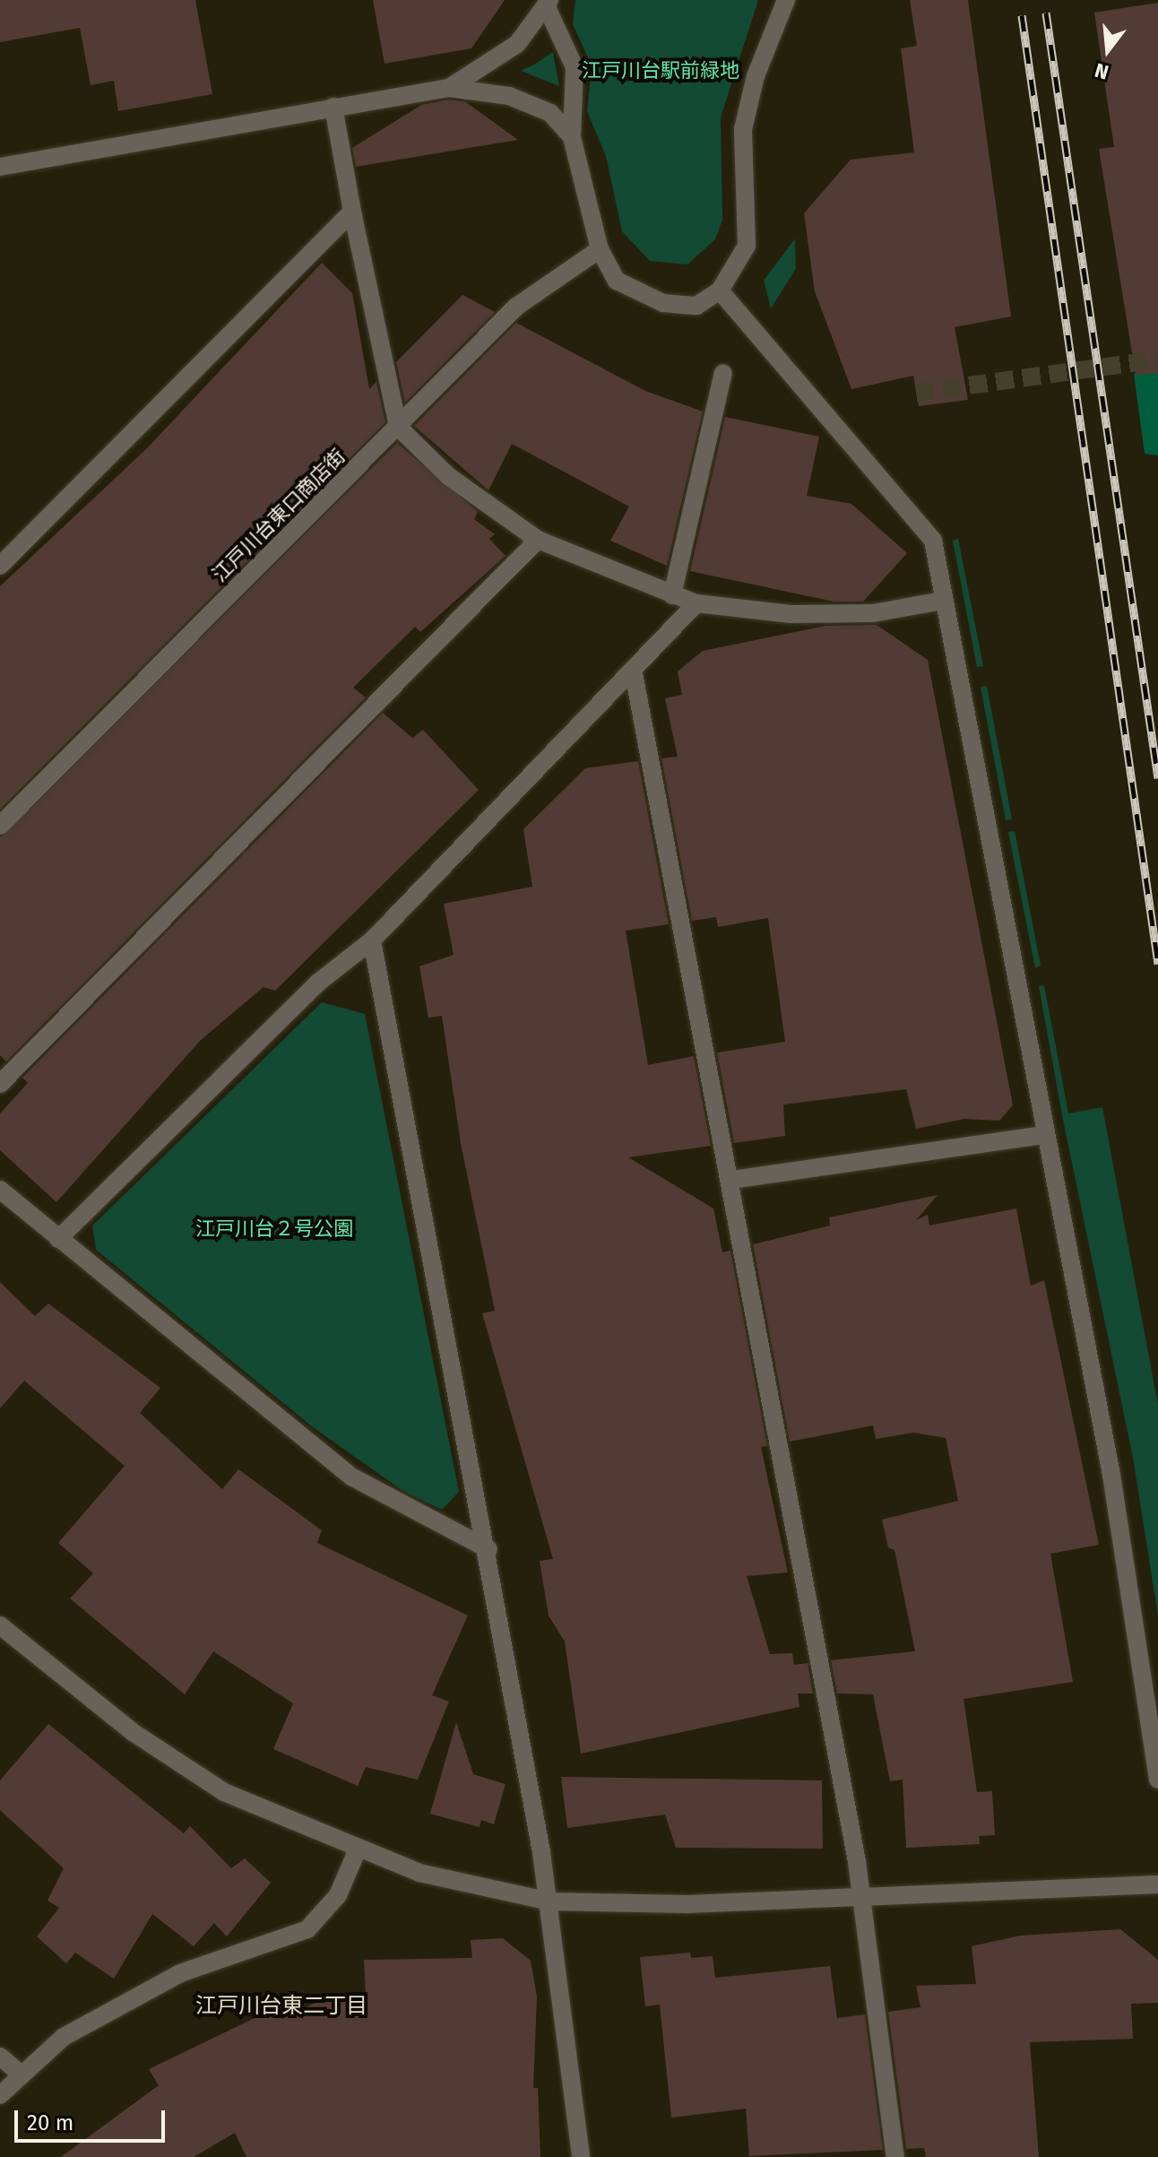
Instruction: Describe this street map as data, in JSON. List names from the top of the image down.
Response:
{
  "streets": {
    "street": ["江戸川台東口商店街"]
  },
  "districts": ["江戸川台東二丁目"],
  "parks": ["江戸川台駅前緑地", "江戸川台２号公園"],
  "scale_bar": "20 m",
  "north": "bottom"
}
